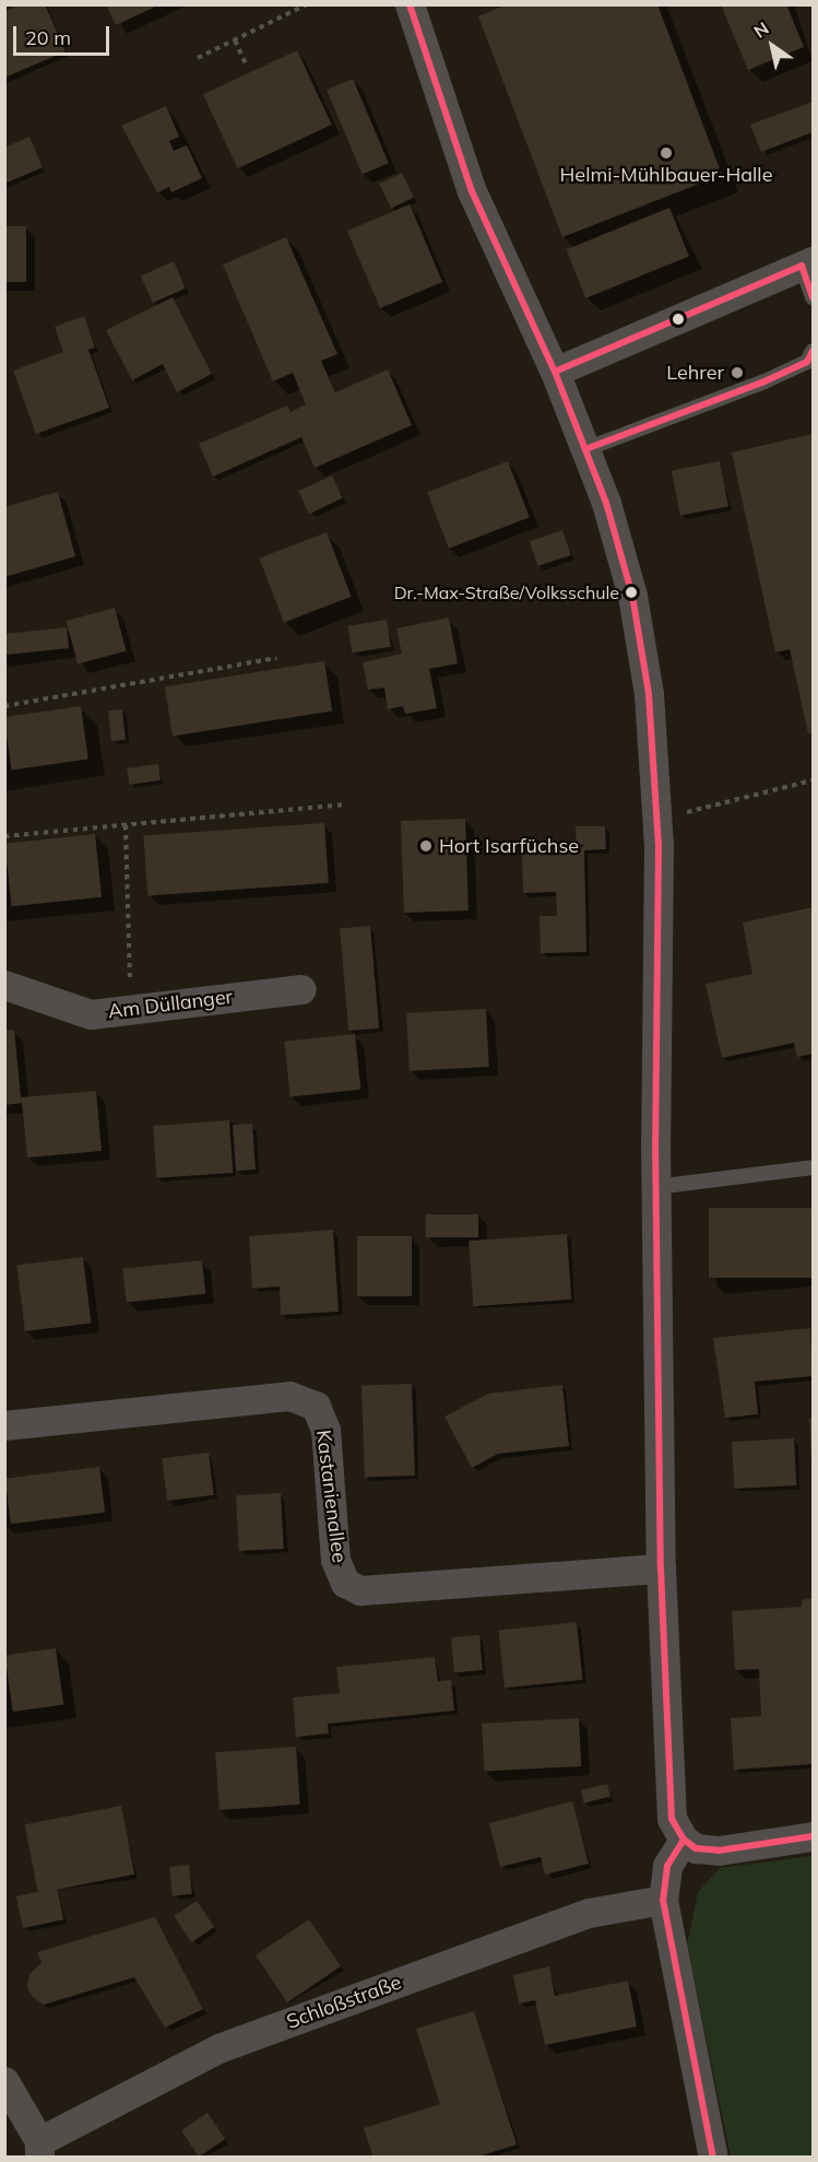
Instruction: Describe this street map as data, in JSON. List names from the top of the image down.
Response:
{
  "streets": {
    "street": ["Am Düllanger", "Kastanienallee", "Schloßstraße"]
  },
  "places": [
    "Helmi-Mühlbauer-Halle",
    "Lehrer",
    "Dr.-Max-Straße/Volksschule",
    "Hort Isarfüchse"
  ],
  "scale_bar": "20 m",
  "north": "top left"
}
